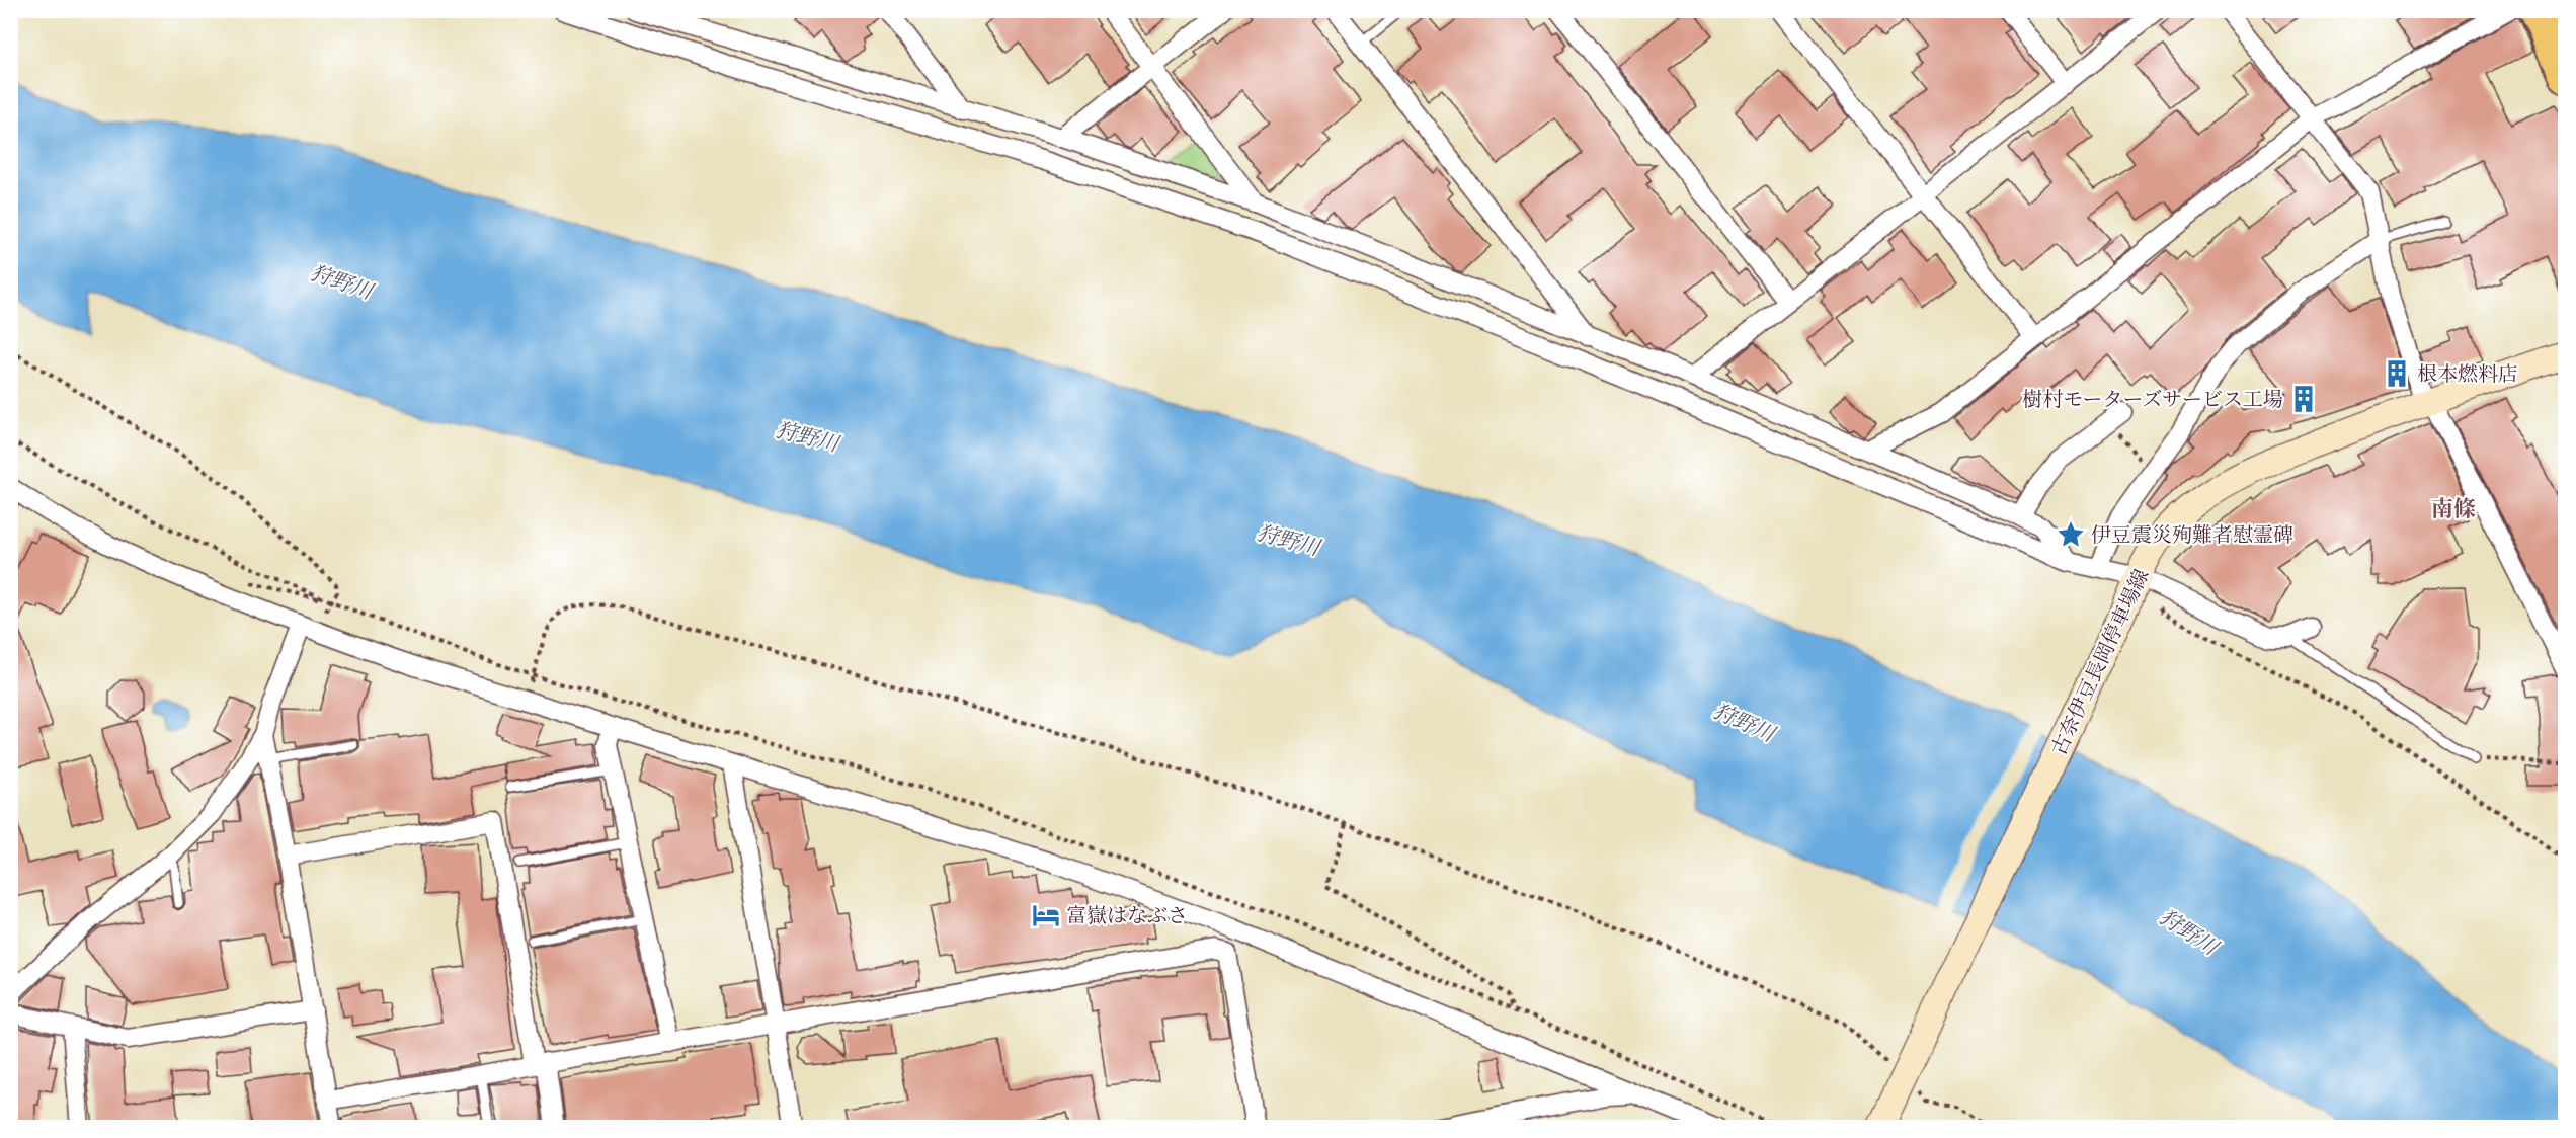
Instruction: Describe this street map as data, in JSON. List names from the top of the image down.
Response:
{
  "streets": {
    "main road": ["古奈伊豆長岡停車場線"]
  },
  "districts": ["南條"],
  "water": ["狩野川"],
  "places": {
    "building": ["根本燃料店", "樹村モーターズサービス工場"],
    "place": ["伊豆震災殉難者慰霊碑"],
    "hotel": ["富嶽はなぶさ"]
  }
}
